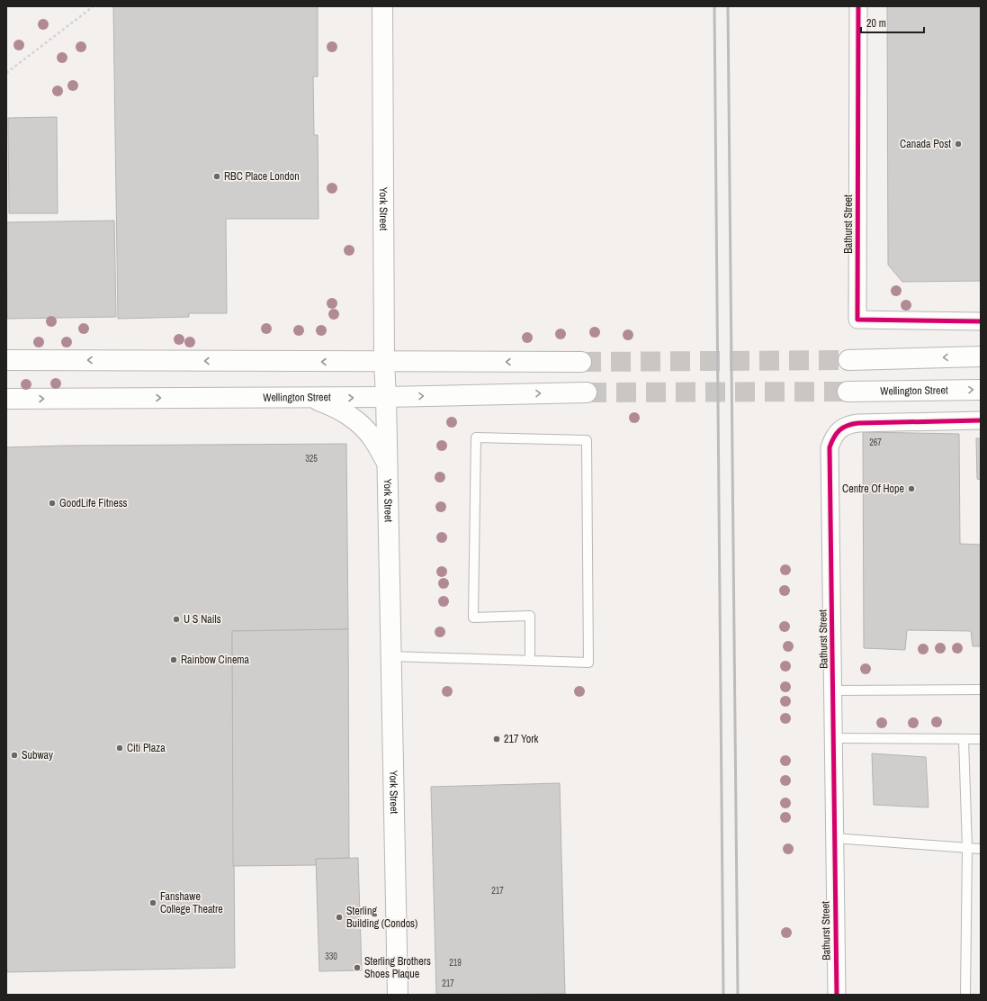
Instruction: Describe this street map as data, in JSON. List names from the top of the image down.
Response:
{
  "streets": {
    "main road": ["York Street", "Wellington Street"],
    "street": ["Bathurst Street"]
  },
  "crossings": [
    ["York Street", "Wellington Street"]
  ],
  "places": [
    "Canada Post",
    "RBC Place London",
    "Centre Of Hope",
    "GoodLife Fitness",
    "U S Nails",
    "Rainbow Cinema",
    "217 York",
    "Citi Plaza",
    "Subway",
    "Fanshawe College Theatre",
    "Sterling Building (Condos)",
    "Sterling Brothers Shoes Plaque"
  ],
  "house_numbers": [
    "267",
    "325",
    "217",
    "330",
    "219",
    "217"
  ],
  "scale_bar": "20 m"
}
